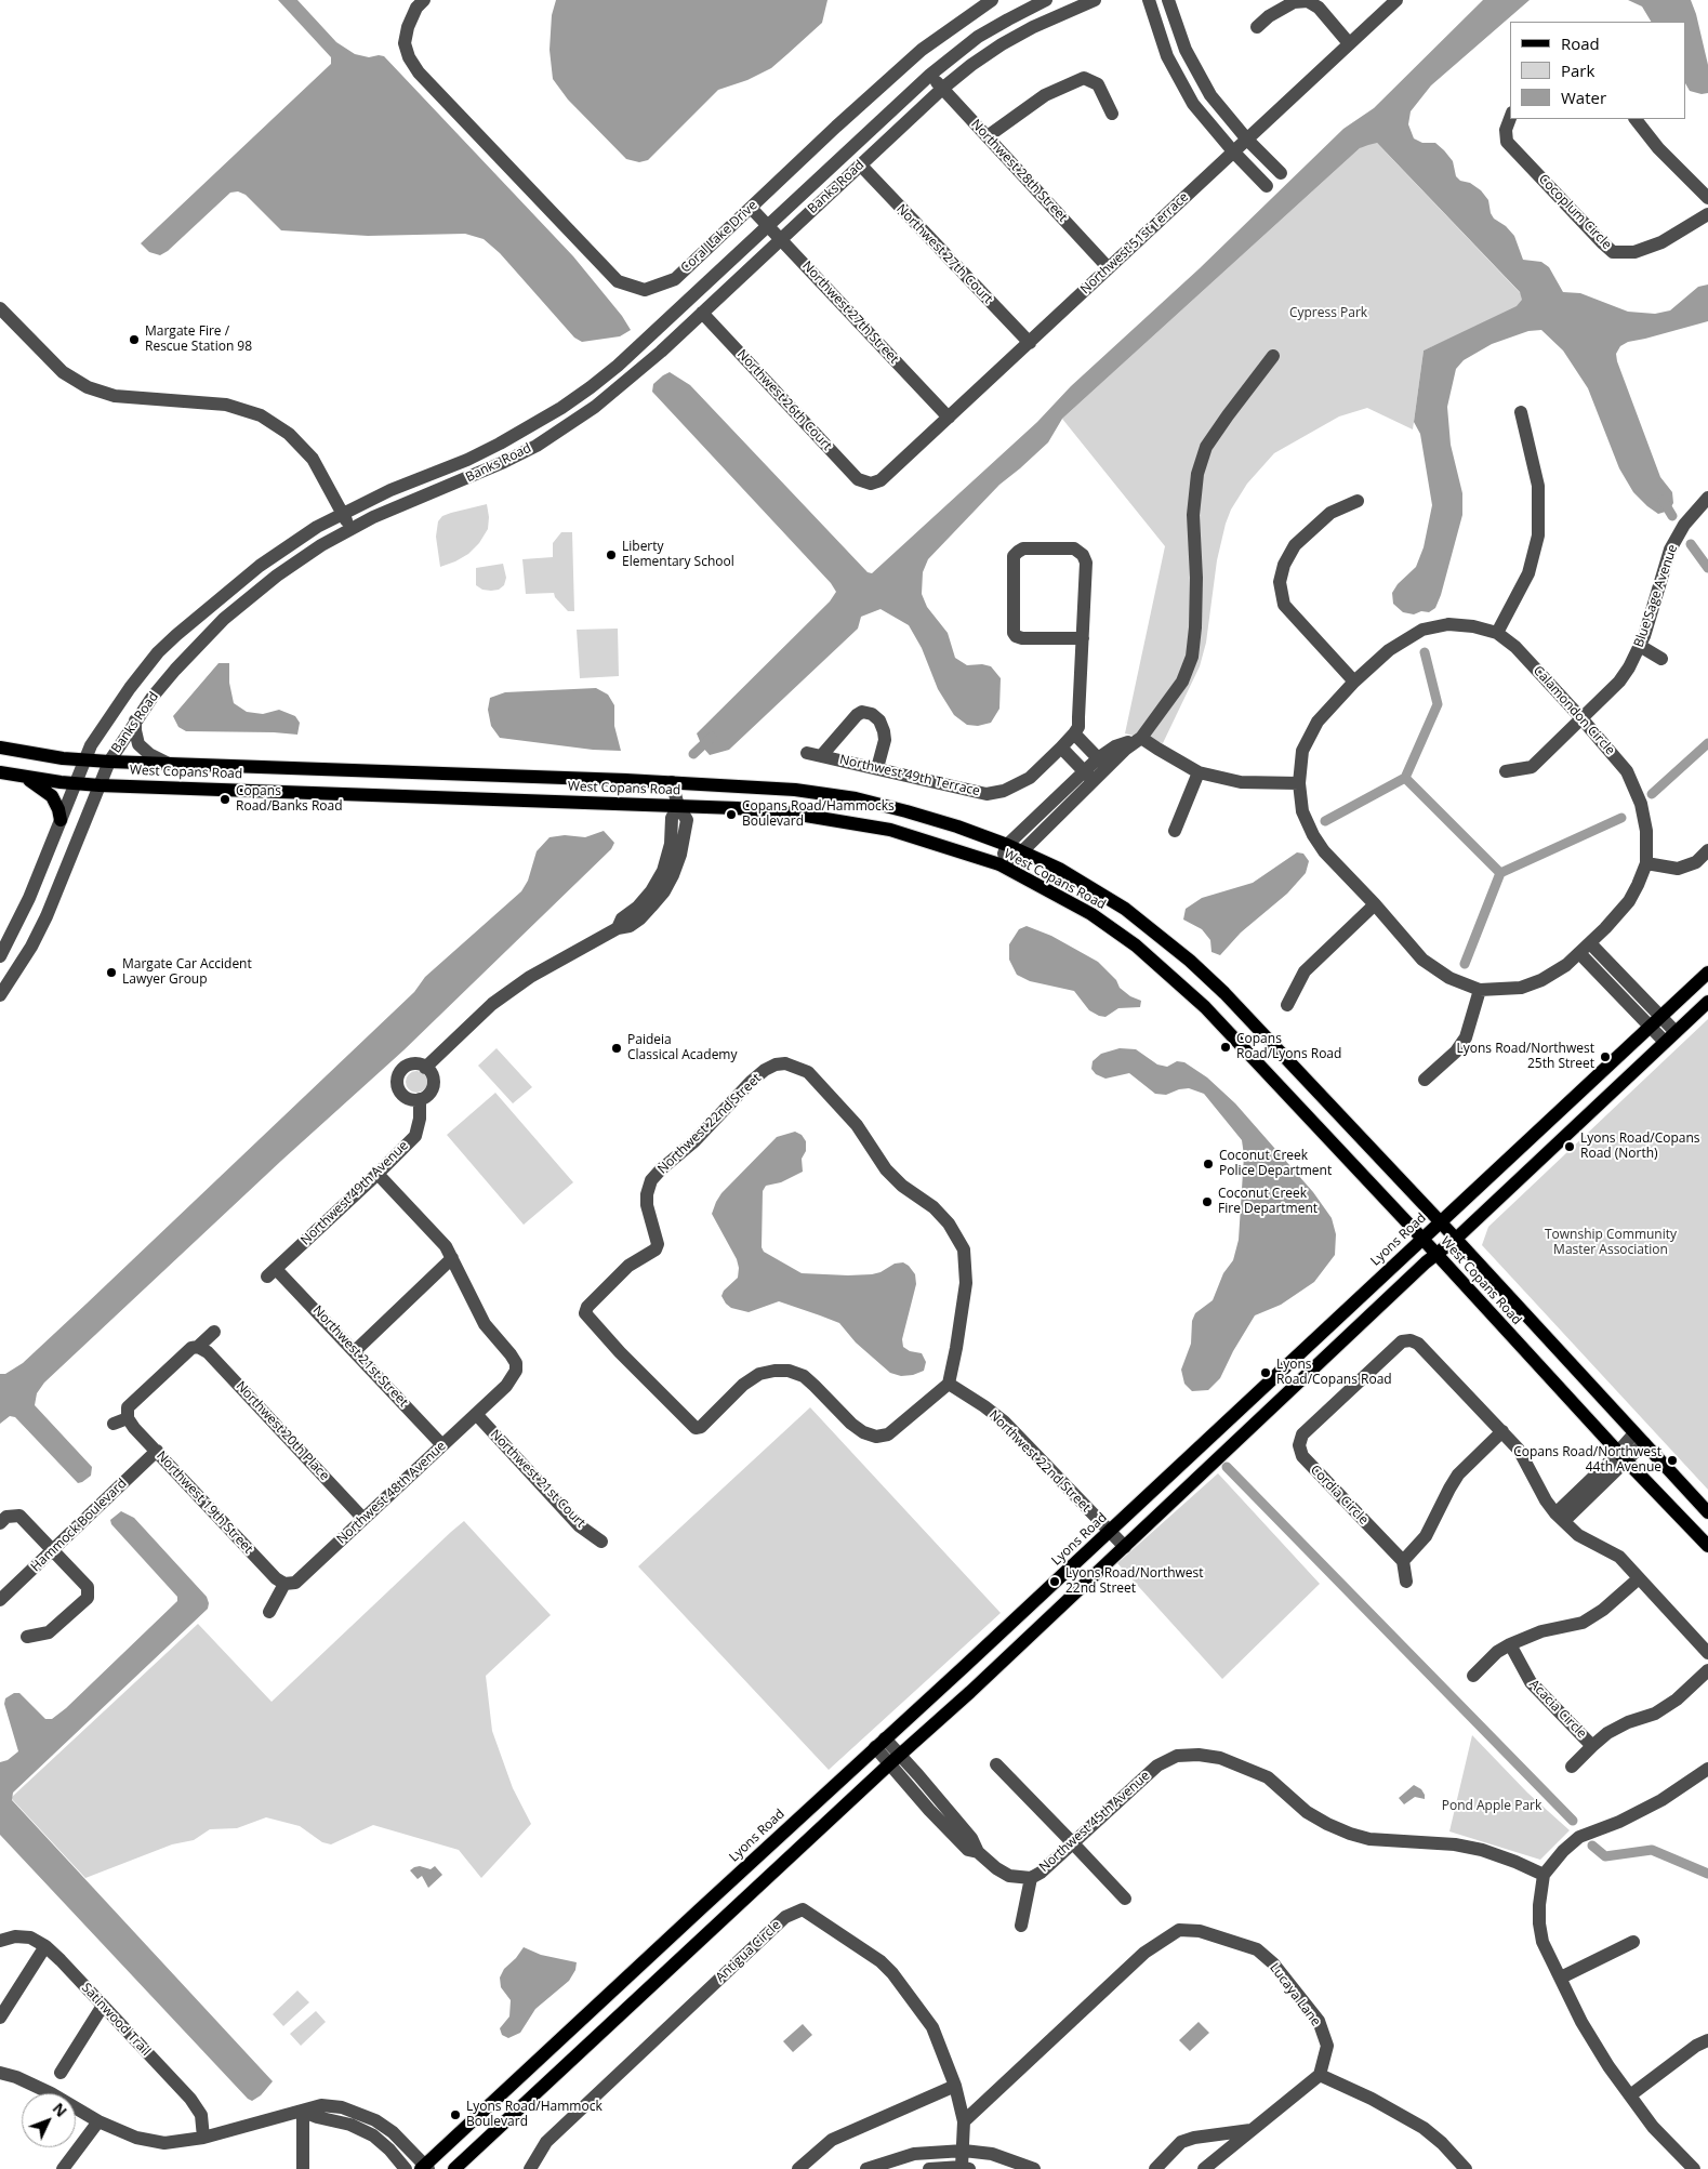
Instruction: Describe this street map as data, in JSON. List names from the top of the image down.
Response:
{
  "streets": {
    "main road": ["West Copans Road", "Lyons Road"],
    "street": [
      "Northwest 28th Street",
      "Banks Road",
      "Cocoplum Circle",
      "Coral Lake Drive",
      "Northwest 51st Terrace",
      "Northwest 27th Court",
      "Northwest 27th Street",
      "Northwest 26th Court",
      "Blue Sage Avenue",
      "Calamondon Circle",
      "Northwest 49th Terrace",
      "Northwest 22nd Street",
      "Northwest 49th Avenue",
      "Northwest 21st Street",
      "Northwest 20th Place",
      "Northwest 21st Court",
      "Northwest 48th Avenue",
      "Cordia Circle",
      "Northwest 19th Street",
      "Hammock Boulevard",
      "Acacia Circle",
      "Northwest 45th Avenue",
      "Antigua Circle",
      "Lucaya Lane",
      "Satinwood Trail"
    ]
  },
  "crossings": [
    ["Northwest 28th Street", "Banks Road"],
    ["Northwest 28th Street", "Northwest 51st Terrace"],
    ["Banks Road", "Northwest 27th Court"],
    ["Banks Road", "Northwest 27th Street"],
    ["Banks Road", "Northwest 26th Court"],
    ["Banks Road", "West Copans Road"],
    ["Coral Lake Drive", "Northwest 27th Street"],
    ["Northwest 51st Terrace", "Northwest 27th Court"],
    ["Northwest 51st Terrace", "Northwest 27th Street"],
    ["Northwest 51st Terrace", "Northwest 26th Court"],
    ["Blue Sage Avenue", "Calamondon Circle"],
    ["West Copans Road", "Lyons Road"],
    ["Northwest 22nd Street", "Lyons Road"],
    ["Northwest 49th Avenue", "Northwest 21st Street"],
    ["Northwest 21st Street", "Northwest 48th Avenue"],
    ["Northwest 20th Place", "Northwest 48th Avenue"],
    ["Northwest 21st Court", "Northwest 48th Avenue"],
    ["Northwest 48th Avenue", "Northwest 19th Street"],
    ["Northwest 19th Street", "Hammock Boulevard"],
    ["Antigua Circle", "Lucaya Lane"]
  ],
  "parks": ["Cypress Park", "Township Community Master Association", "Pond Apple Park"],
  "places": [
    "Margate Fire / Rescue Station 98",
    "Liberty Elementary School",
    "Copans Road/Banks Road",
    "Copans Road/Hammocks Boulevard",
    "Margate Car Accident Lawyer Group",
    "Copans Road/Lyons Road",
    "Paideia Classical Academy",
    "Lyons Road/Northwest 25th Street",
    "Lyons Road/Copans Road (North)",
    "Coconut Creek Police Department",
    "Coconut Creek Fire Department",
    "Lyons Road/Copans Road",
    "Copans Road/Northwest 44th Avenue",
    "Lyons Road/Northwest 22nd Street",
    "Lyons Road/Hammock Boulevard"
  ],
  "legend": ["Road", "Park", "Water"],
  "north": "top right"
}
